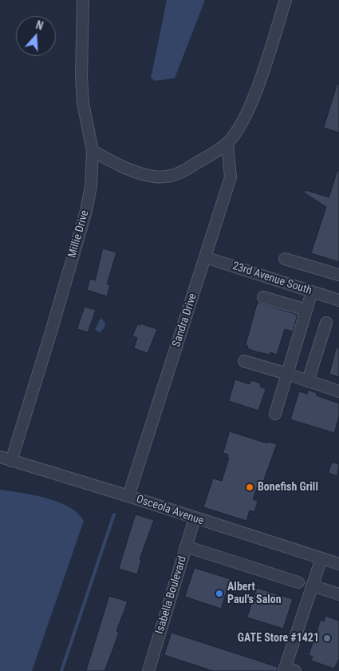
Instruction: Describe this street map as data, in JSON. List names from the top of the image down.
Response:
{
  "streets": {
    "street": [
      "Millie Drive",
      "23rd Avenue South",
      "Sandra Drive",
      "Osceola Avenue",
      "Isabella Boulevard"
    ]
  },
  "crossings": [
    ["Millie Drive", "Osceola Avenue"],
    ["23rd Avenue South", "Sandra Drive"],
    ["Sandra Drive", "Osceola Avenue"],
    ["Osceola Avenue", "Isabella Boulevard"]
  ],
  "places": ["Bonefish Grill", "Albert Paul's Salon", "GATE Store #1421"],
  "north": "top"
}
